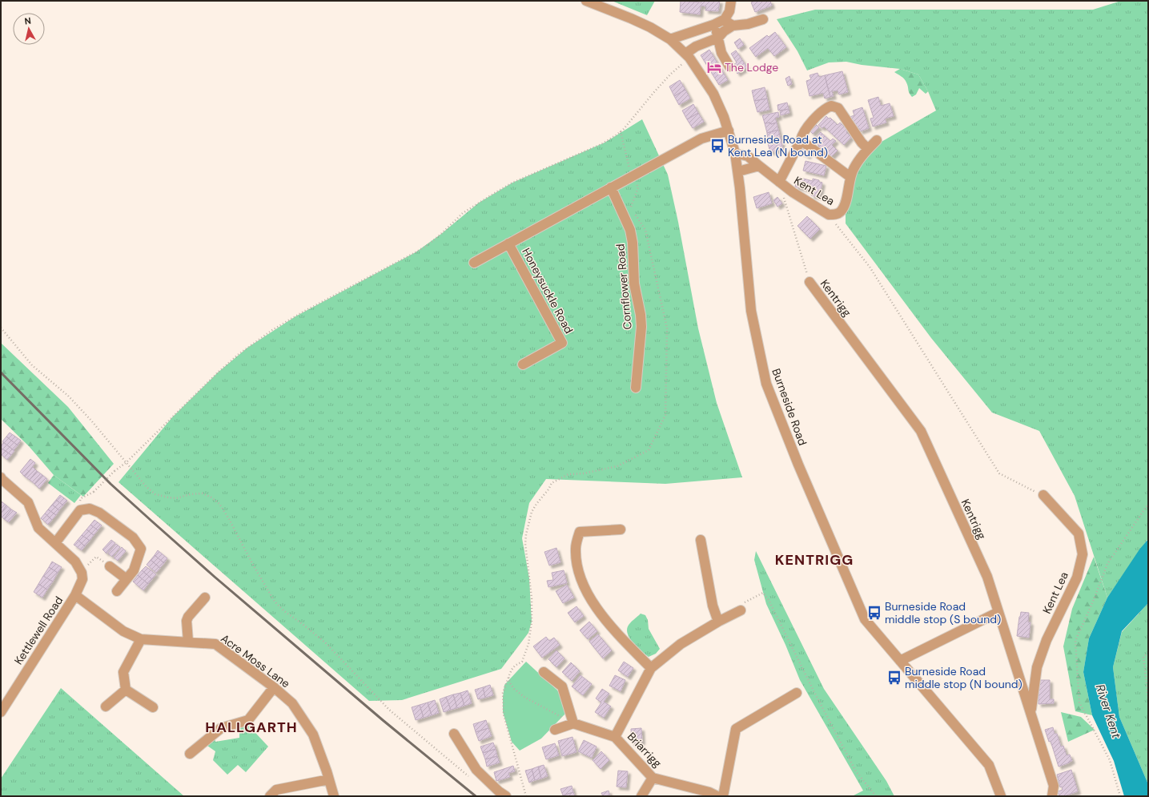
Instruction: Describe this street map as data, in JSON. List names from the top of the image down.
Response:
{
  "streets": {
    "street": [
      "Kent Lea",
      "Cornflower Road",
      "Honeysuckle Road",
      "Kentrigg",
      "Burneside Road",
      "Kettlewell Road",
      "Acre Moss Lane",
      "Briarrigg"
    ]
  },
  "crossings": [
    ["Kent Lea", "Kentrigg"],
    ["Kent Lea", "Burneside Road"],
    ["Kettlewell Road", "Acre Moss Lane"]
  ],
  "districts": ["KENTRIGG", "HALLGARTH"],
  "water": ["River Kent"],
  "places": {
    "hotel": ["The Lodge"],
    "bus stop": ["Burneside Road at Kent Lea (N bound)", "Burneside Road middle stop (S bound)", "Burneside Road middle stop (N bound)"]
  },
  "north": "top"
}
